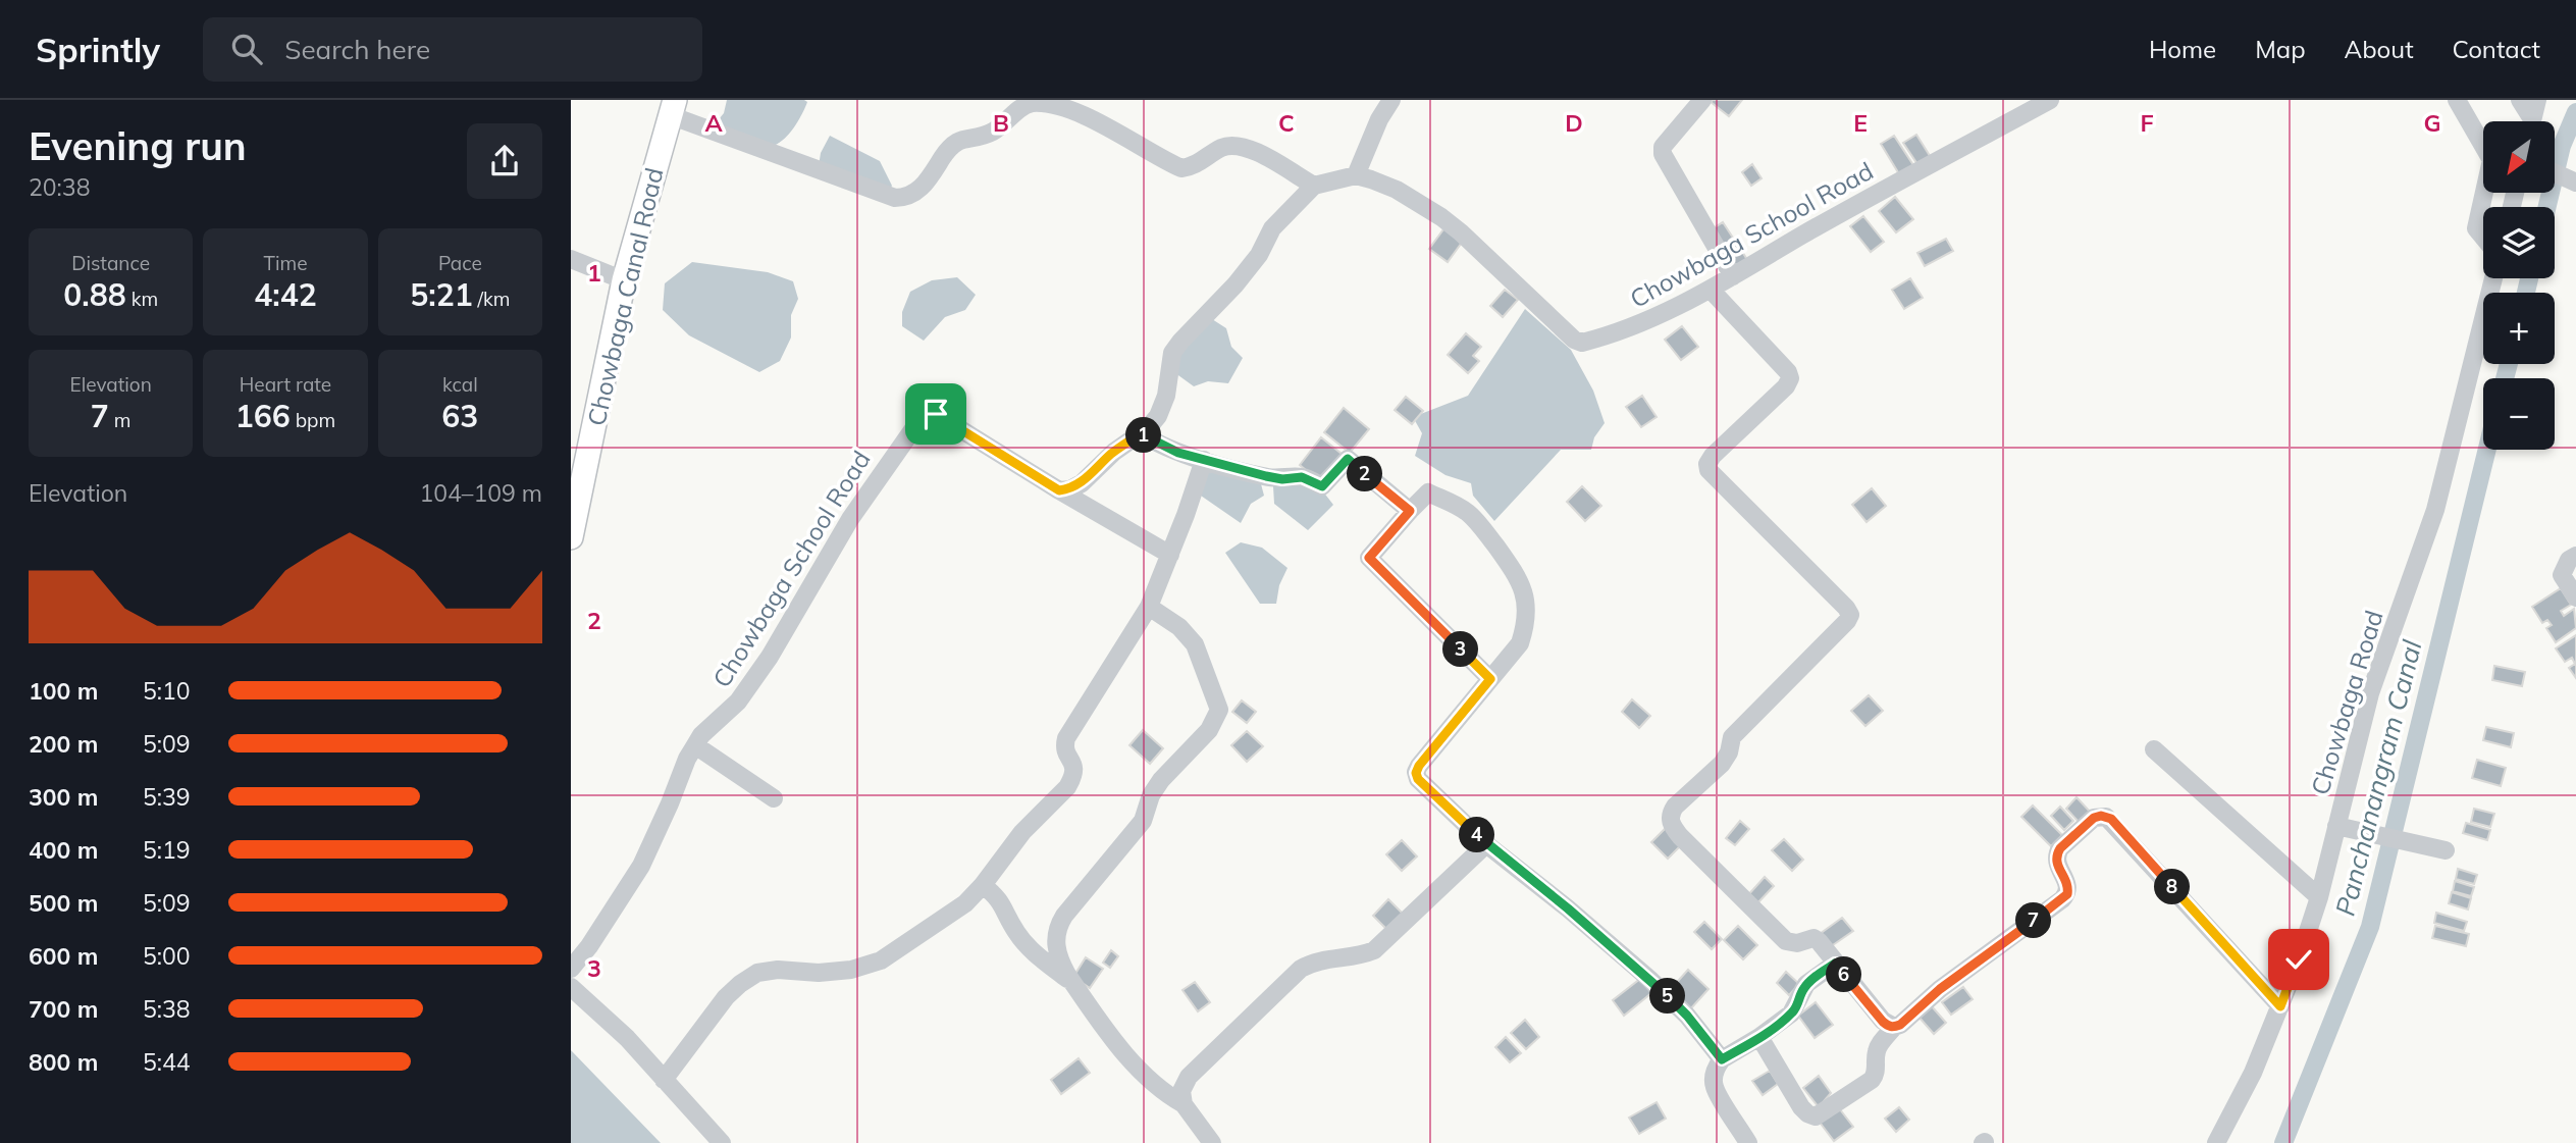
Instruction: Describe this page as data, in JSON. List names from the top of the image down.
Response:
{
  "streets": {
    "main road": ["Chowbaga Canal Road"],
    "street": ["Chowbaga School Road", "Chowbaga Road"]
  },
  "water": ["Panchanangram Canal"],
  "north": "bottom left",
  "page": {
    "header": "Sprintly",
    "search": "Search here",
    "nav": [
      "Home",
      "Map",
      "About",
      "Contact"
    ],
    "heading": ["Evening run", "20:38"],
    "map_buttons": ["+", "−"],
    "stats": [
      ["Distance", "0.88 km"],
      ["Time", "4:42"],
      ["Pace", "5:21 /km"],
      ["Elevation", "7 m"],
      ["Heart rate", "166 bpm"],
      ["kcal", "63"]
    ],
    "pins": [
      "1",
      "2",
      "3",
      "4",
      "8",
      "7",
      "6",
      "5"
    ],
    "chart": ["Elevation", "104–109 m"],
    "list": [
      {
        "name": "100 m",
        "note": "5:10"
      },
      {
        "name": "200 m",
        "note": "5:09"
      },
      {
        "name": "300 m",
        "note": "5:39"
      },
      {
        "name": "400 m",
        "note": "5:19"
      },
      {
        "name": "500 m",
        "note": "5:09"
      },
      {
        "name": "600 m",
        "note": "5:00"
      },
      {
        "name": "700 m",
        "note": "5:38"
      },
      {
        "name": "800 m",
        "note": "5:44"
      }
    ]
  },
  "grid": {
    "columns": [
      "A",
      "B",
      "C",
      "D",
      "E",
      "F",
      "G"
    ],
    "rows": ["1", "2", "3"]
  }
}
